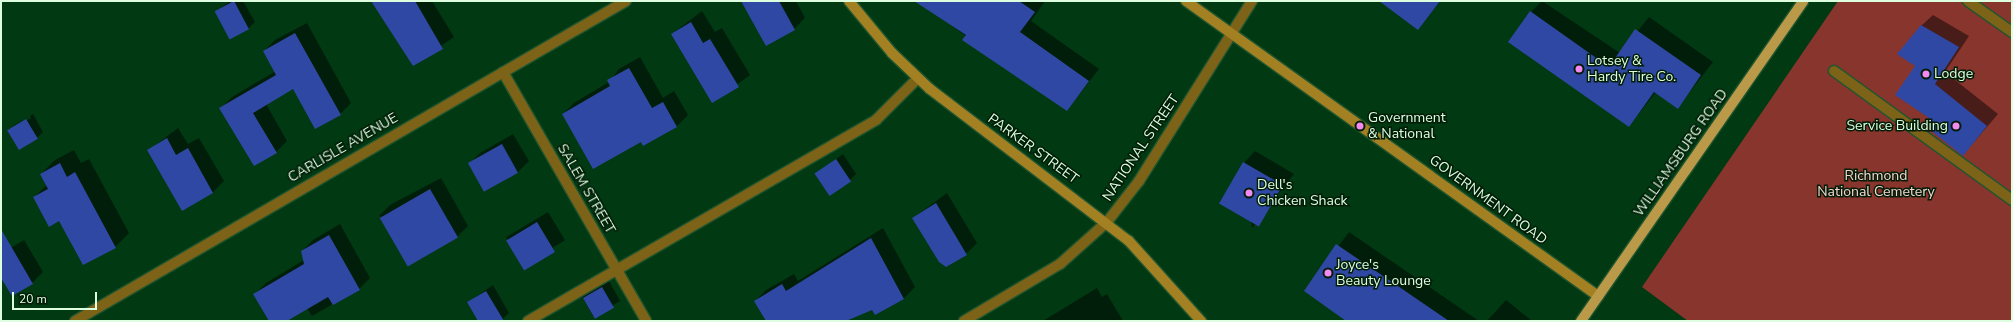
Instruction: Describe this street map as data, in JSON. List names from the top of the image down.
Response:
{
  "streets": {
    "main road": ["PARKER STREET", "WILLIAMSBURG ROAD", "GOVERNMENT ROAD"],
    "street": ["CARLISLE AVENUE", "NATIONAL STREET", "SALEM STREET"]
  },
  "crossings": [
    ["CARLISLE AVENUE", "SALEM STREET"],
    ["NATIONAL STREET", "PARKER STREET"],
    ["NATIONAL STREET", "GOVERNMENT ROAD"],
    ["WILLIAMSBURG ROAD", "GOVERNMENT ROAD"]
  ],
  "parks": ["Richmond National Cemetery"],
  "places": [
    "Lotsey & Hardy Tire Co.",
    "Lodge",
    "Government & National",
    "Service Building",
    "Dell's Chicken Shack",
    "Joyce's Beauty Lounge"
  ],
  "scale_bar": "20 m"
}
